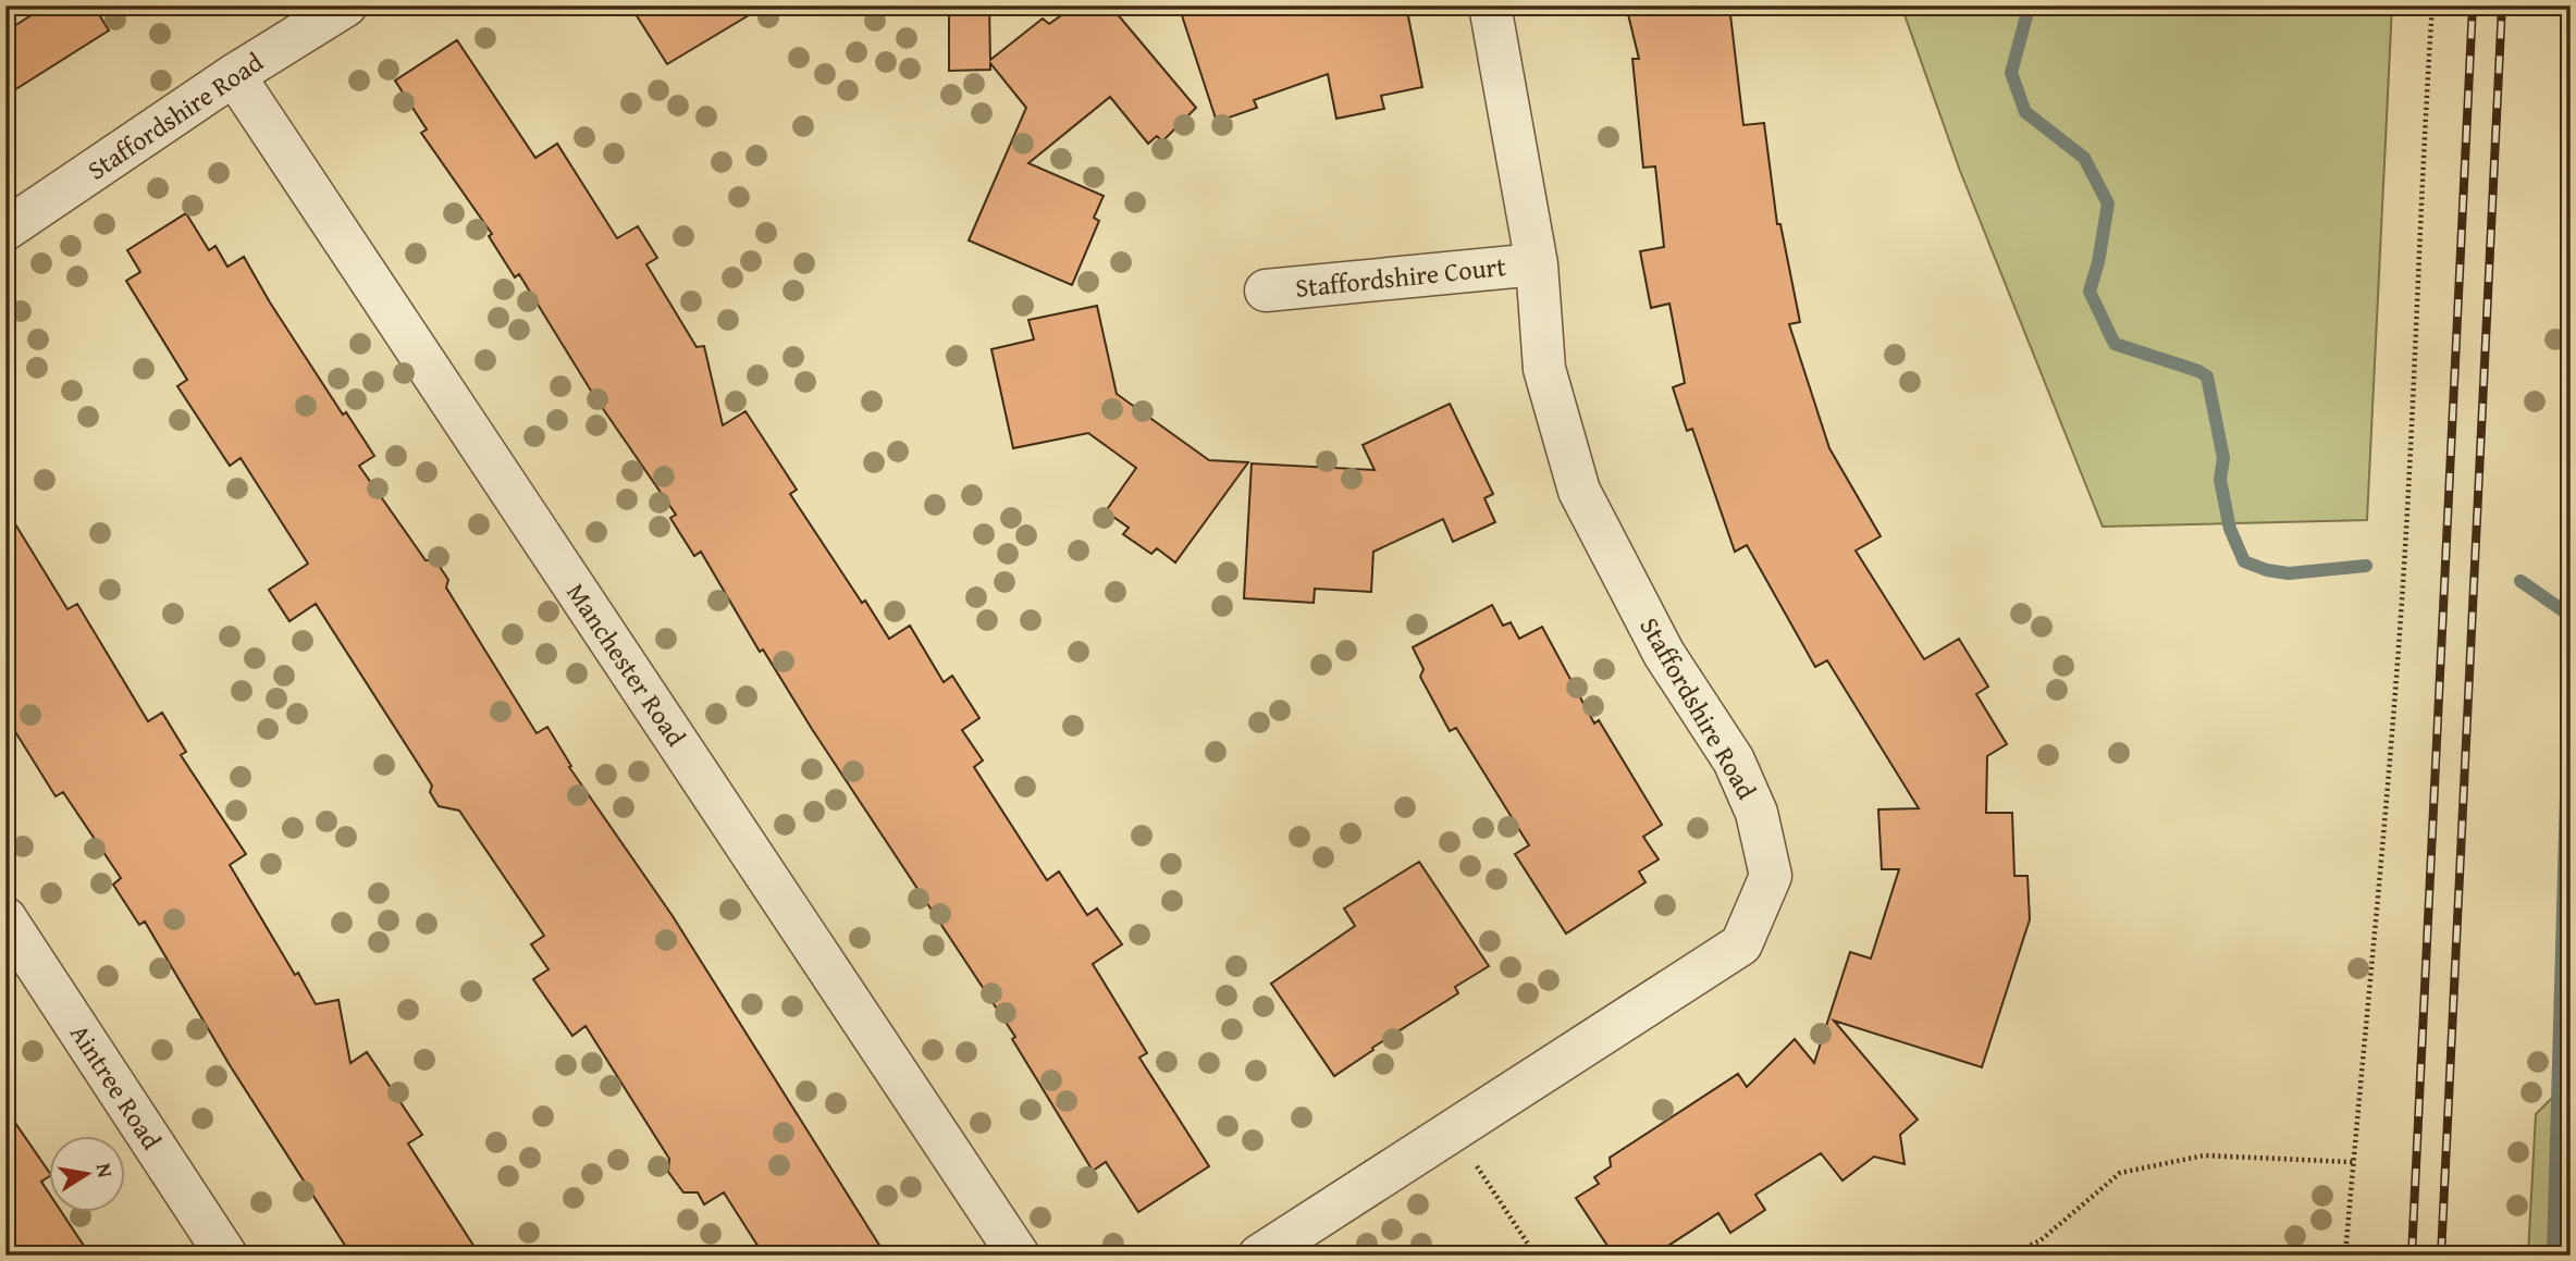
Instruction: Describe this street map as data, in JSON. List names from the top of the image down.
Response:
{
  "streets": {
    "street": [
      "Staffordshire Road",
      "Staffordshire Court",
      "Manchester Road",
      "Aintree Road"
    ]
  },
  "crossings": [
    ["Staffordshire Road", "Staffordshire Court"],
    ["Staffordshire Road", "Manchester Road"]
  ],
  "north": "right"
}
